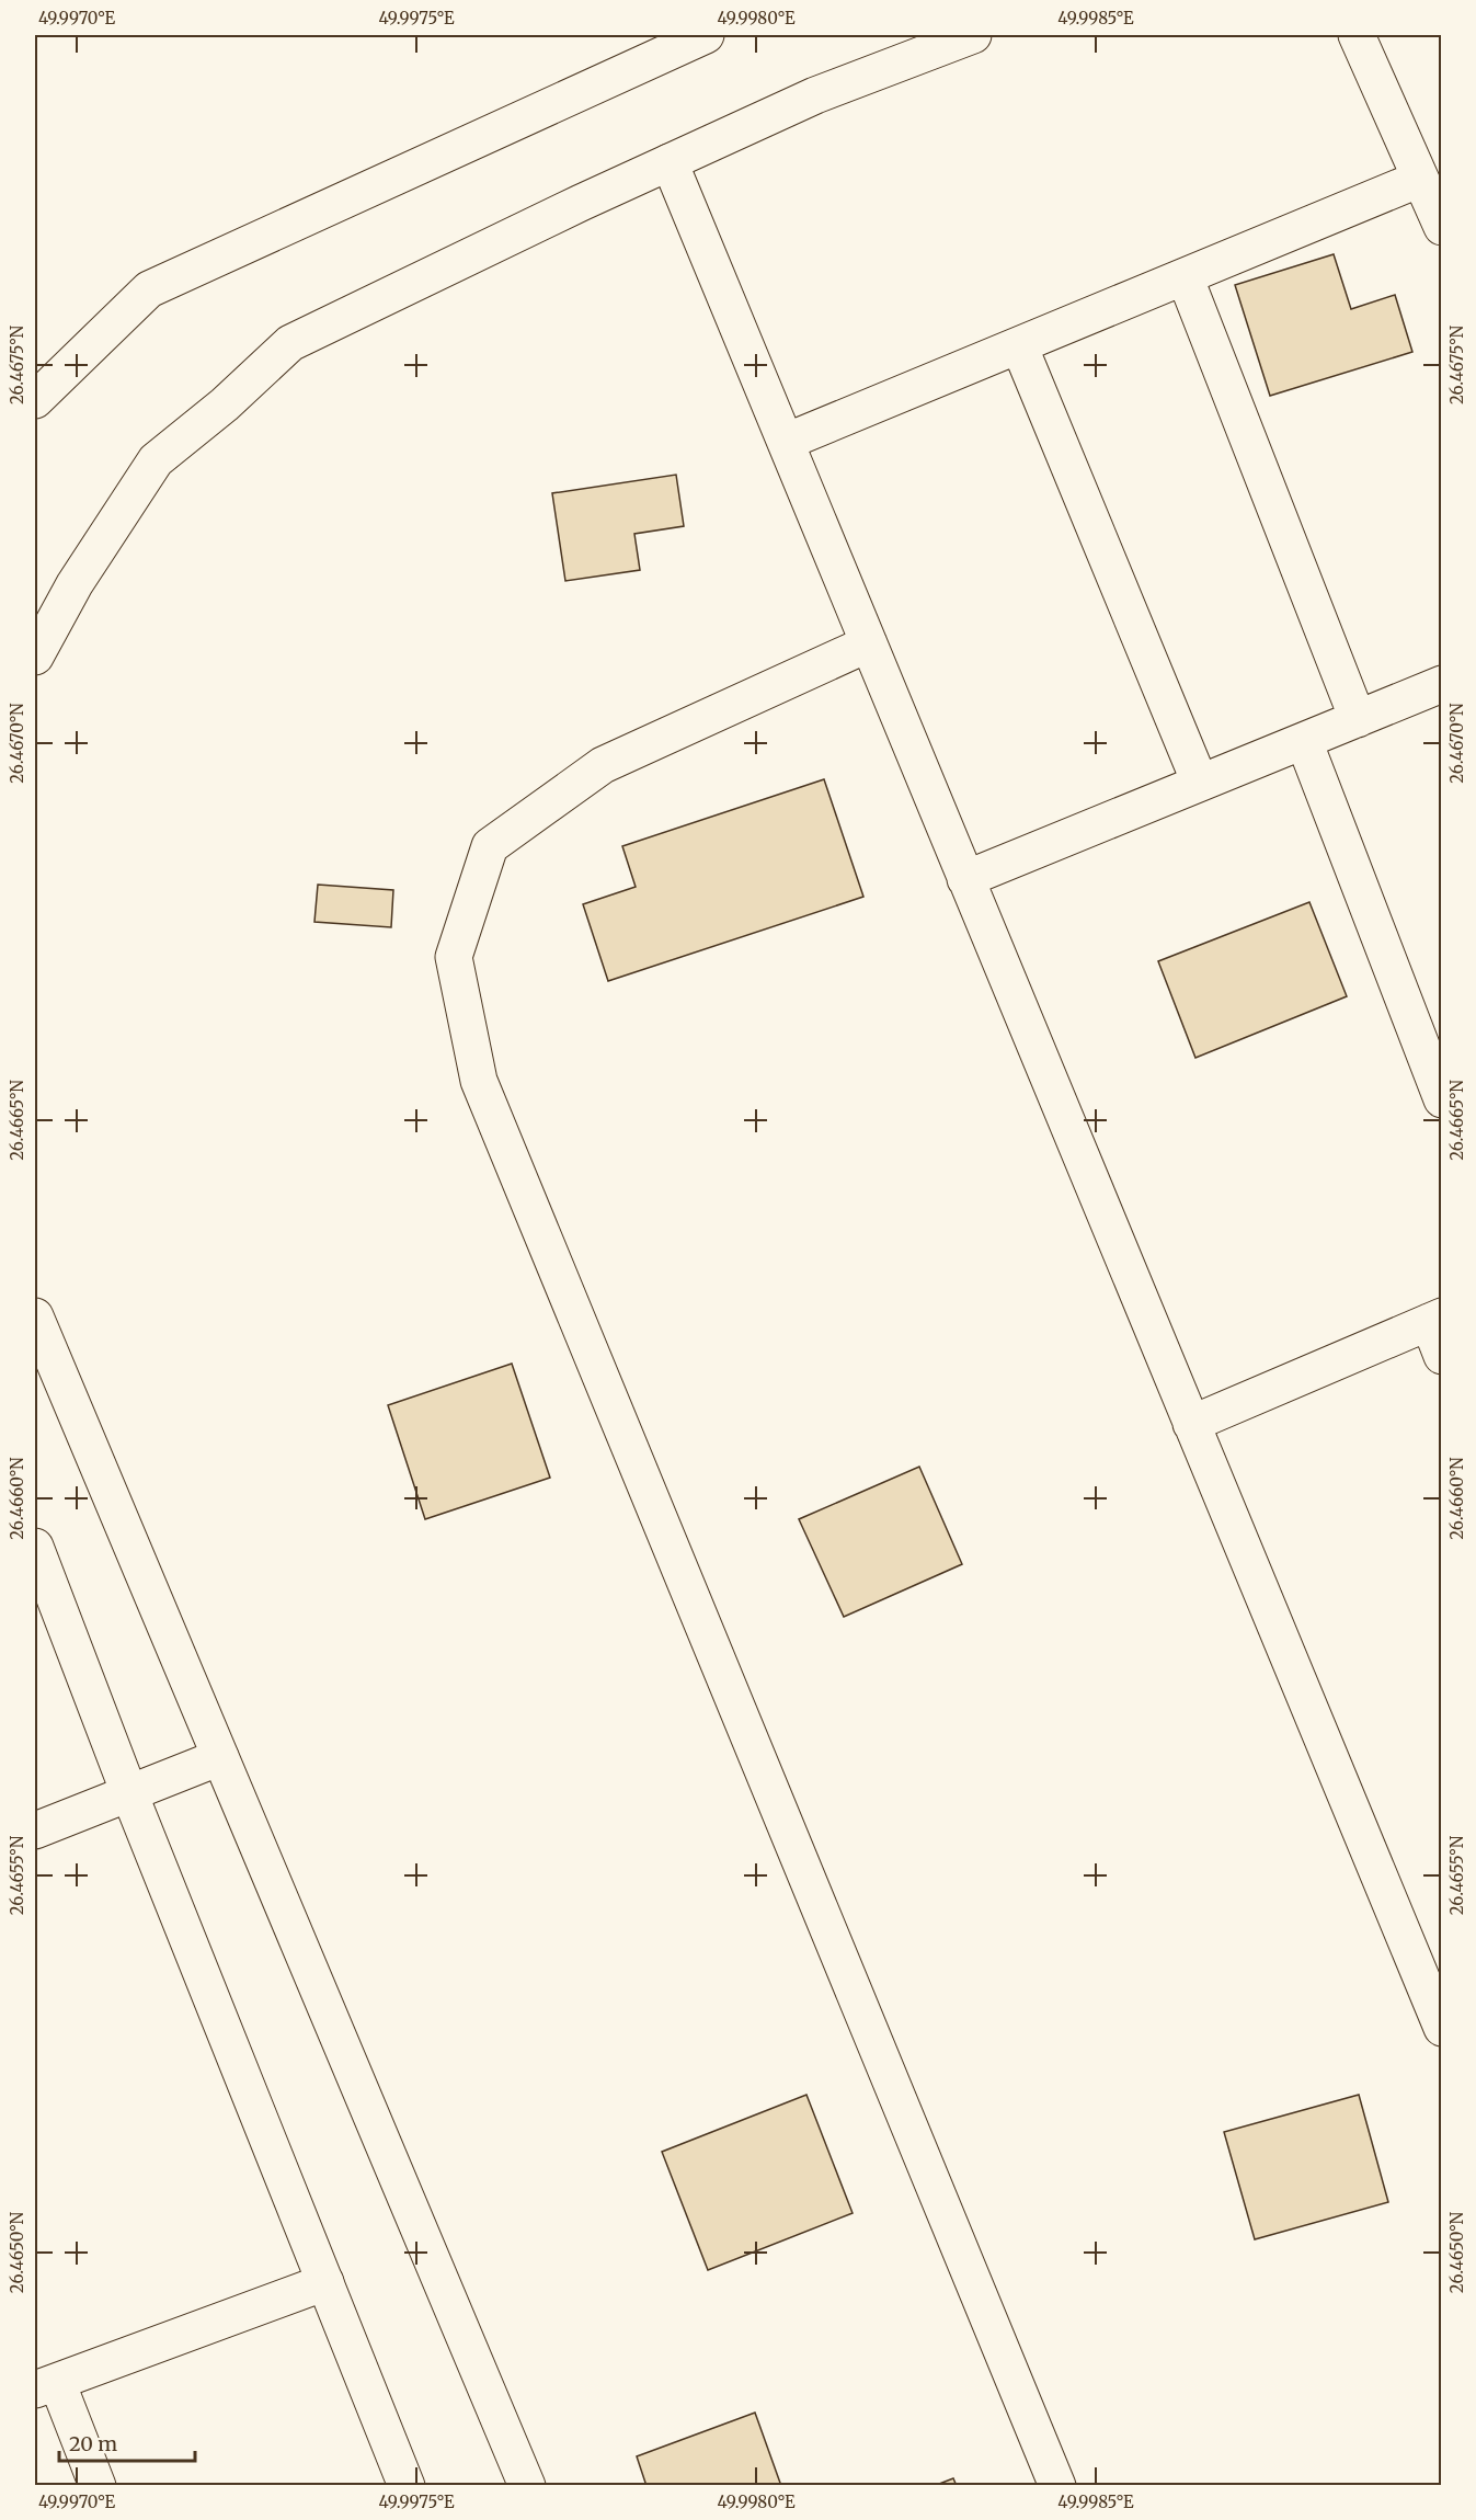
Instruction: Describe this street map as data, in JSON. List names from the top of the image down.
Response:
{
  "scale_bar": "20 m",
  "coordinates": [
    "49.9970°E",
    "49.9975°E",
    "49.9980°E",
    "49.9985°E",
    "26.4675°N",
    "26.4670°N",
    "26.4665°N",
    "26.4660°N",
    "26.4655°N",
    "26.4650°N"
  ]
}
